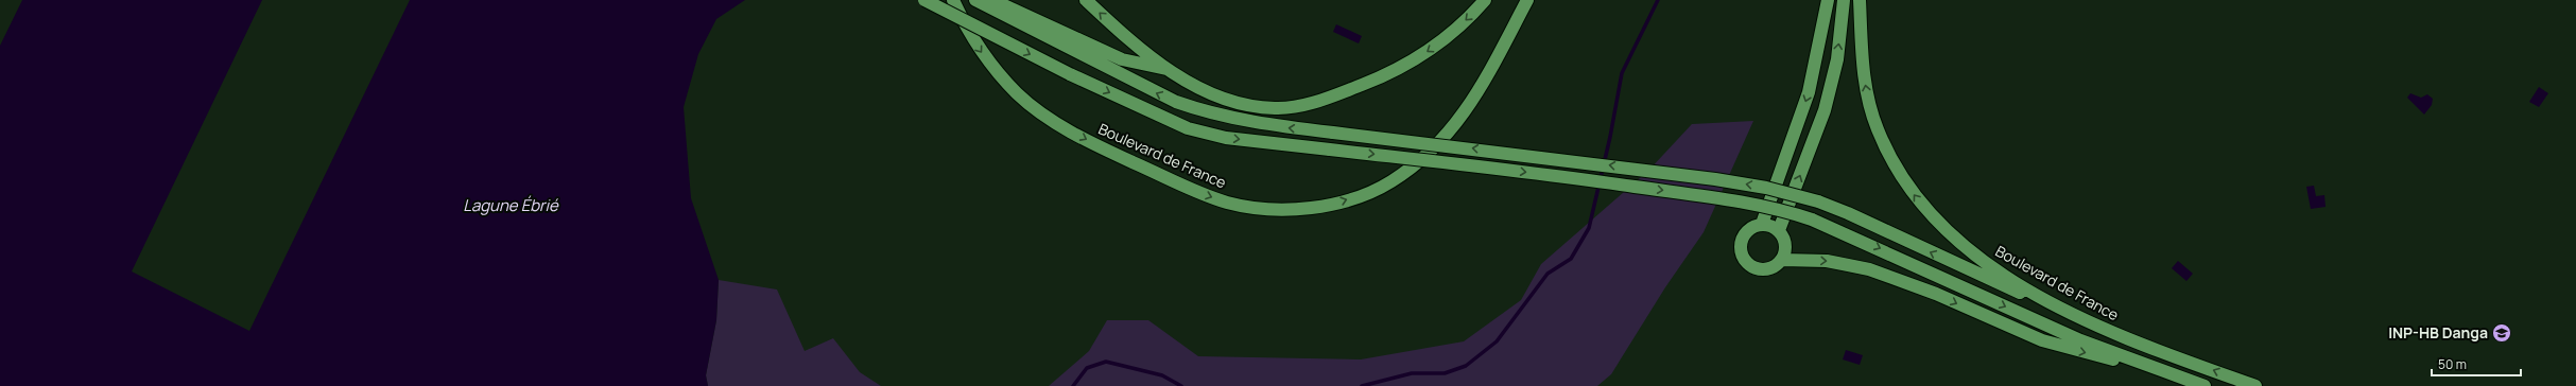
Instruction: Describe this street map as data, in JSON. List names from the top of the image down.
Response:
{
  "streets": {
    "main road": ["Boulevard de France"]
  },
  "water": ["Lagune Ébrié"],
  "places": {
    "school or university": ["INP-HB Danga"]
  },
  "scale_bar": "50 m"
}
